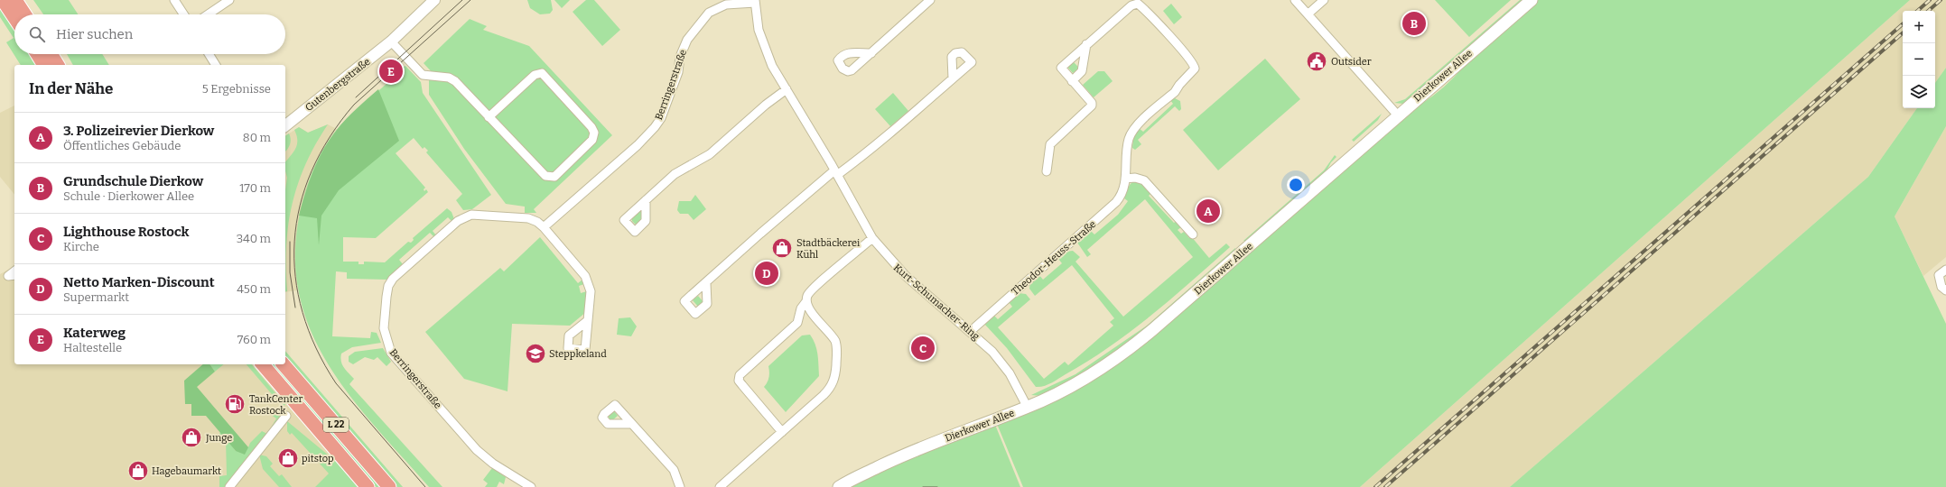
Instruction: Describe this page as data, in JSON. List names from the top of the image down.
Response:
{
  "streets": {
    "main road": ["Dierkower Allee", "L 22"],
    "street": [
      "Gutenbergstraße",
      "Berringerstraße",
      "Theodor-Heuss-Straße",
      "Kurt-Schumacher-Ring"
    ]
  },
  "crossings": [
    ["Dierkower Allee", "Kurt-Schumacher-Ring"],
    ["Berringerstraße", "Kurt-Schumacher-Ring"],
    ["Theodor-Heuss-Straße", "Kurt-Schumacher-Ring"]
  ],
  "places": {
    "public building": ["Outsider"],
    "shop": [
      "Stadtbäckerei Kühl",
      "Junge",
      "pitstop",
      "Hagebaumarkt"
    ],
    "school or university": ["Steppkeland"],
    "fuel station": ["TankCenter Rostock"]
  },
  "page": {
    "pins": [
      "B",
      "E",
      "A",
      "D",
      "C"
    ],
    "map_buttons": ["+", "−"],
    "search": "Hier suchen",
    "heading": ["In der Nähe", "5 Ergebnisse"],
    "list": [
      {
        "mark": "A",
        "name": "3. Polizeirevier Dierkow",
        "note": "Öffentliches Gebäude",
        "value": "80 m"
      },
      {
        "mark": "B",
        "name": "Grundschule Dierkow",
        "note": "Schule · Dierkower Allee",
        "value": "170 m"
      },
      {
        "mark": "C",
        "name": "Lighthouse Rostock",
        "note": "Kirche",
        "value": "340 m"
      },
      {
        "mark": "D",
        "name": "Netto Marken-Discount",
        "note": "Supermarkt",
        "value": "450 m"
      },
      {
        "mark": "E",
        "name": "Katerweg",
        "note": "Haltestelle",
        "value": "760 m"
      }
    ]
  }
}
